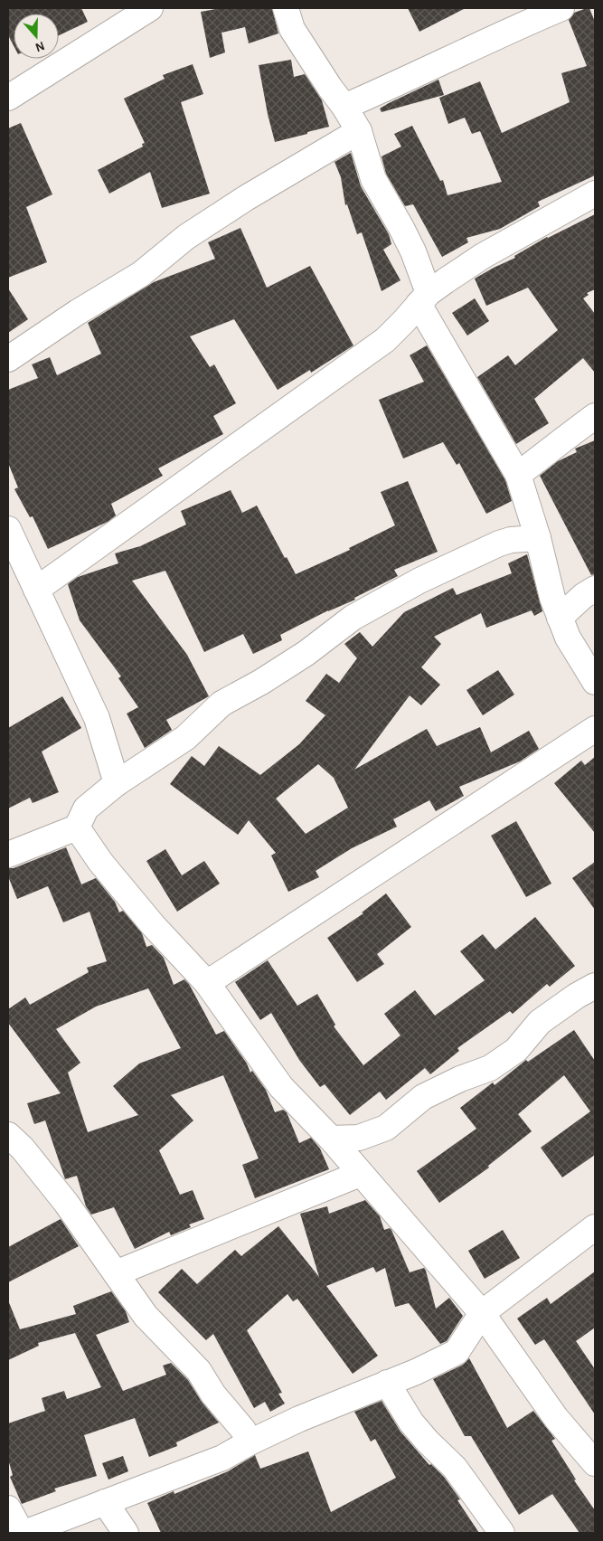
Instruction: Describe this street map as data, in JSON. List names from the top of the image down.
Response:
{
  "north": "bottom"
}
